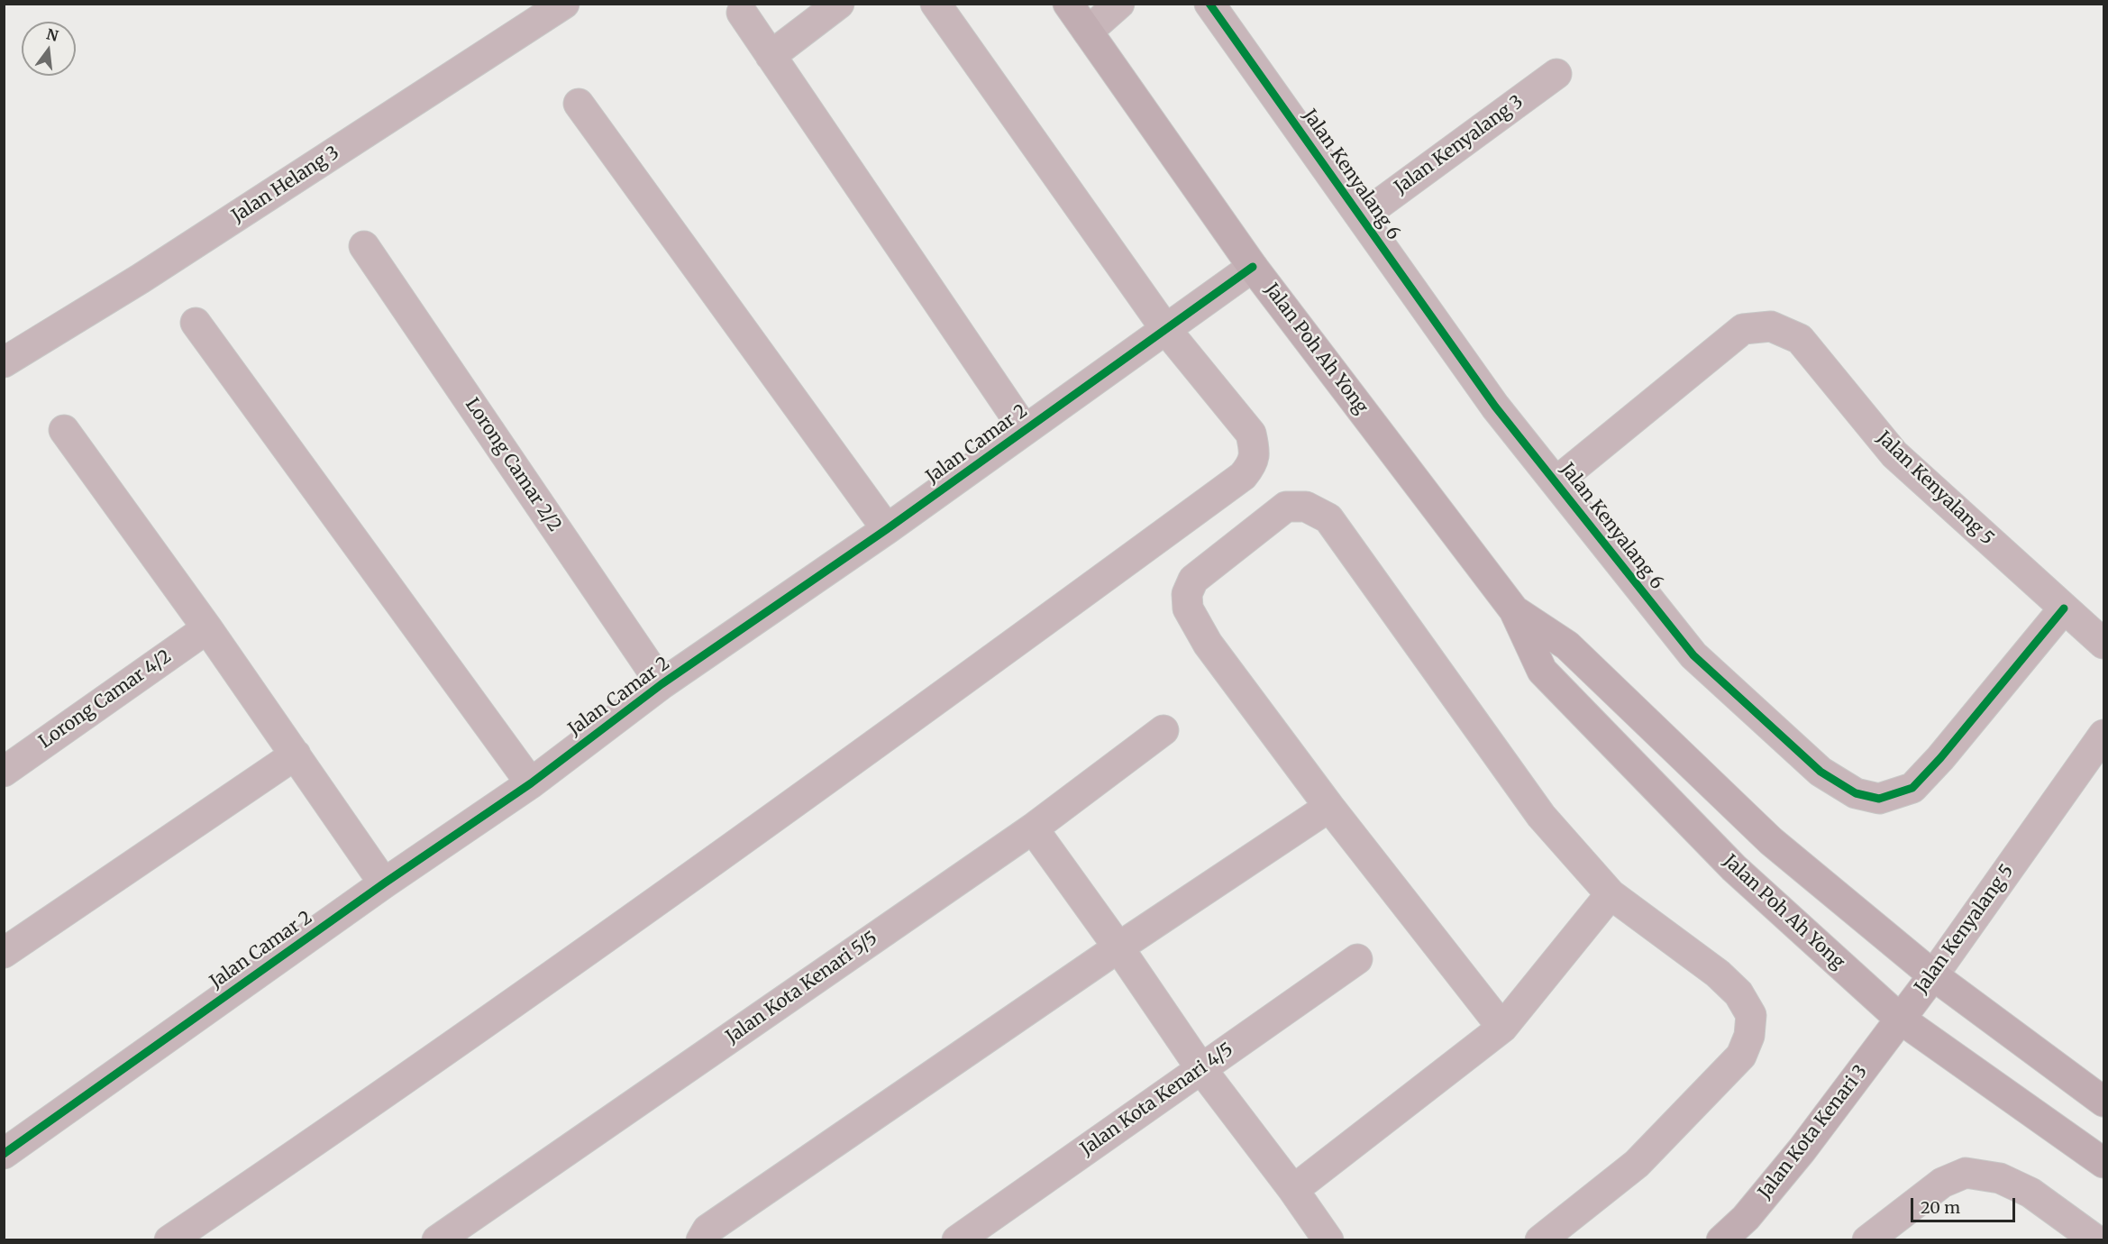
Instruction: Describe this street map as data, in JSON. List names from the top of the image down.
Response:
{
  "streets": {
    "main road": ["Jalan Poh Ah Yong", "Jalan Kenyalang 5", "Jalan Kota Kenari 3"],
    "street": [
      "Jalan Kenyalang 3",
      "Jalan Kenyalang 6",
      "Jalan Helang 3",
      "Jalan Camar 2",
      "Lorong Camar 2/2",
      "Lorong Camar 4/2",
      "Jalan Kota Kenari 5/5",
      "Jalan Kota Kenari 4/5"
    ]
  },
  "crossings": [
    ["Jalan Kenyalang 3", "Jalan Kenyalang 6"],
    ["Jalan Kenyalang 6", "Jalan Kenyalang 5"],
    ["Jalan Poh Ah Yong", "Jalan Camar 2"],
    ["Jalan Poh Ah Yong", "Jalan Kenyalang 5"],
    ["Jalan Poh Ah Yong", "Jalan Kota Kenari 3"],
    ["Jalan Camar 2", "Lorong Camar 2/2"],
    ["Jalan Kenyalang 5", "Jalan Kota Kenari 3"]
  ],
  "scale_bar": "20 m",
  "north": "top"
}
